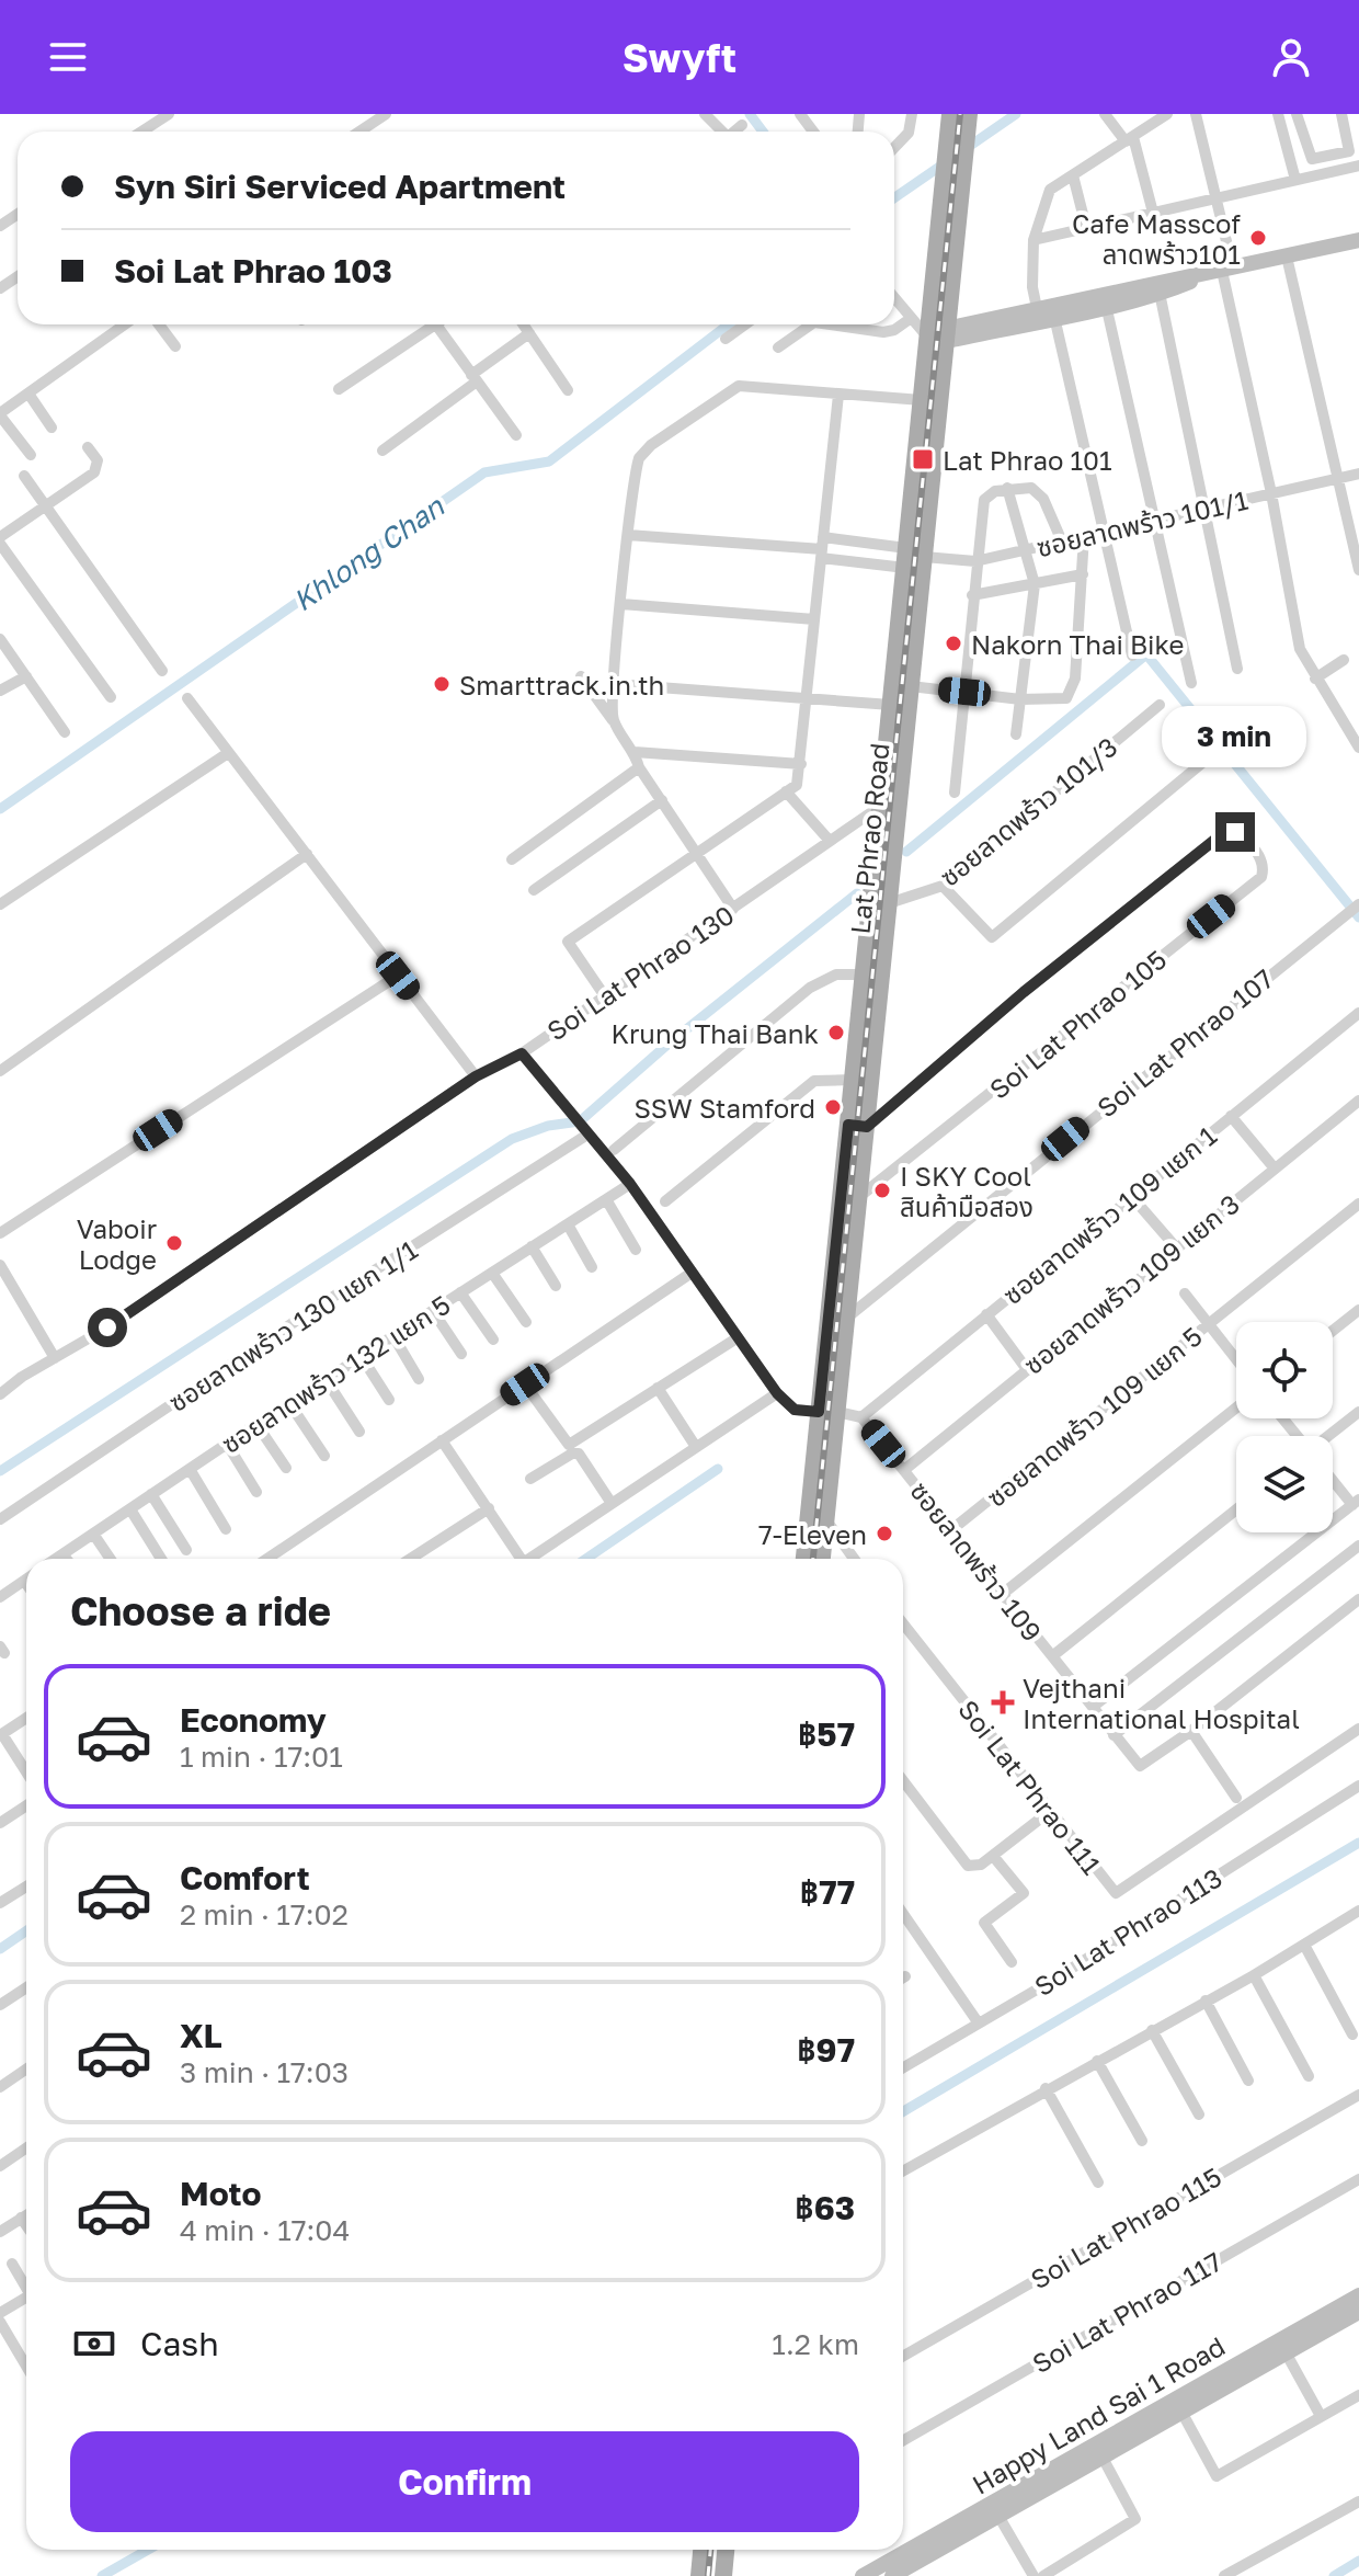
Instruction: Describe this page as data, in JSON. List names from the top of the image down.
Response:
{
  "streets": {
    "main road": ["Lat Phrao Road"],
    "street": [
      "ซอยลาดพร้าว 101/1",
      "ซอยลาดพร้าว 101/3",
      "Soi Lat Phrao 130",
      "Soi Lat Phrao 105",
      "Soi Lat Phrao 107",
      "ซอยลาดพร้าว 109 แยก 1",
      "ซอยลาดพร้าว 109 แยก 3",
      "ซอยลาดพร้าว 130 แยก 1/1",
      "ซอยลาดพร้าว 132 แยก 5",
      "ซอยลาดพร้าว 109 แยก 5",
      "ซอยลาดพร้าว 109",
      "Soi Lat Phrao 111",
      "Soi Lat Phrao 113",
      "Soi Lat Phrao 115",
      "Soi Lat Phrao 117",
      "Happy Land Sai 1 Road"
    ]
  },
  "crossings": [
    ["ซอยลาดพร้าว 101/1", "Lat Phrao Road"],
    ["ซอยลาดพร้าว 101/3", "Lat Phrao Road"],
    ["Lat Phrao Road", "Soi Lat Phrao 130"],
    ["Lat Phrao Road", "Soi Lat Phrao 105"],
    ["Lat Phrao Road", "Soi Lat Phrao 107"],
    ["ซอยลาดพร้าว 109 แยก 1", "ซอยลาดพร้าว 109"],
    ["ซอยลาดพร้าว 109 แยก 3", "ซอยลาดพร้าว 109"],
    ["ซอยลาดพร้าว 109 แยก 5", "ซอยลาดพร้าว 109"]
  ],
  "water": ["Khlong Chan"],
  "places": {
    "other": [
      "Cafe Masscof ลาดพร้าว101",
      "Nakorn Thai Bike",
      "Smarttrack.in.th",
      "Krung Thai Bank",
      "SSW Stamford",
      "I SKY Cool สินค้ามือสอง",
      "Vaboir Lodge",
      "7-Eleven"
    ],
    "transit": ["Lat Phrao 101"],
    "health": ["Vejthani International Hospital"]
  },
  "page": {
    "header": "Swyft",
    "banner": ["Syn Siri Serviced Apartment", "Soi Lat Phrao 103"],
    "bubble": "3 min",
    "heading": "Choose a ride",
    "list": [
      {
        "name": "Economy",
        "note": "1 min · 17:01",
        "value": "฿57"
      },
      {
        "name": "Comfort",
        "note": "2 min · 17:02",
        "value": "฿77"
      },
      {
        "name": "XL",
        "note": "3 min · 17:03",
        "value": "฿97"
      },
      {
        "name": "Moto",
        "note": "4 min · 17:04",
        "value": "฿63"
      }
    ],
    "pay": ["Cash", "1.2 km"],
    "buttons": "Confirm"
  }
}
